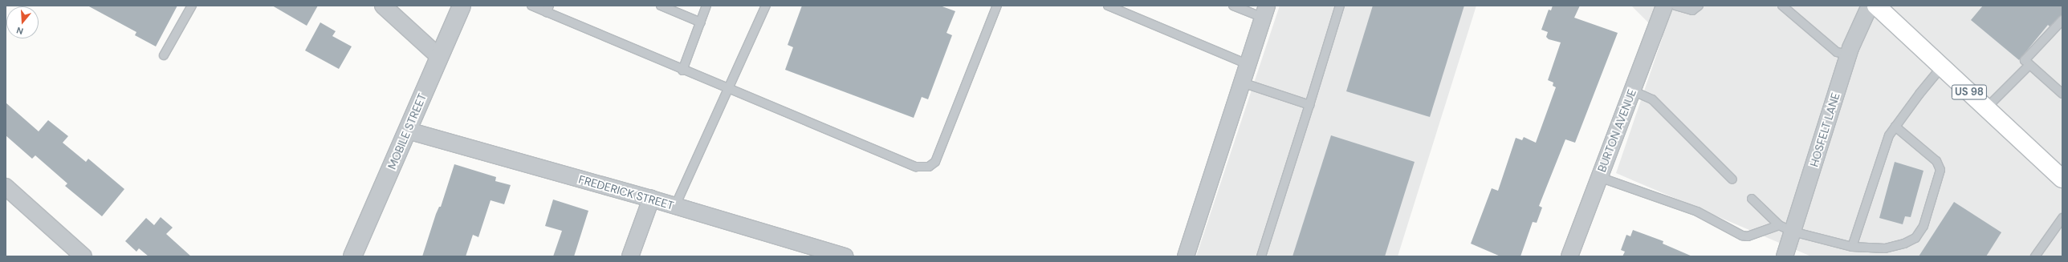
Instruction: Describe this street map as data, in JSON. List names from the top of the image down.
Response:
{
  "streets": {
    "main road": ["US 98"],
    "street": [
      "HOSFELT LANE",
      "BURTON AVENUE",
      "MOBILE STREET",
      "FREDERICK STREET"
    ]
  },
  "crossings": [
    ["MOBILE STREET", "FREDERICK STREET"]
  ],
  "north": "bottom"
}
